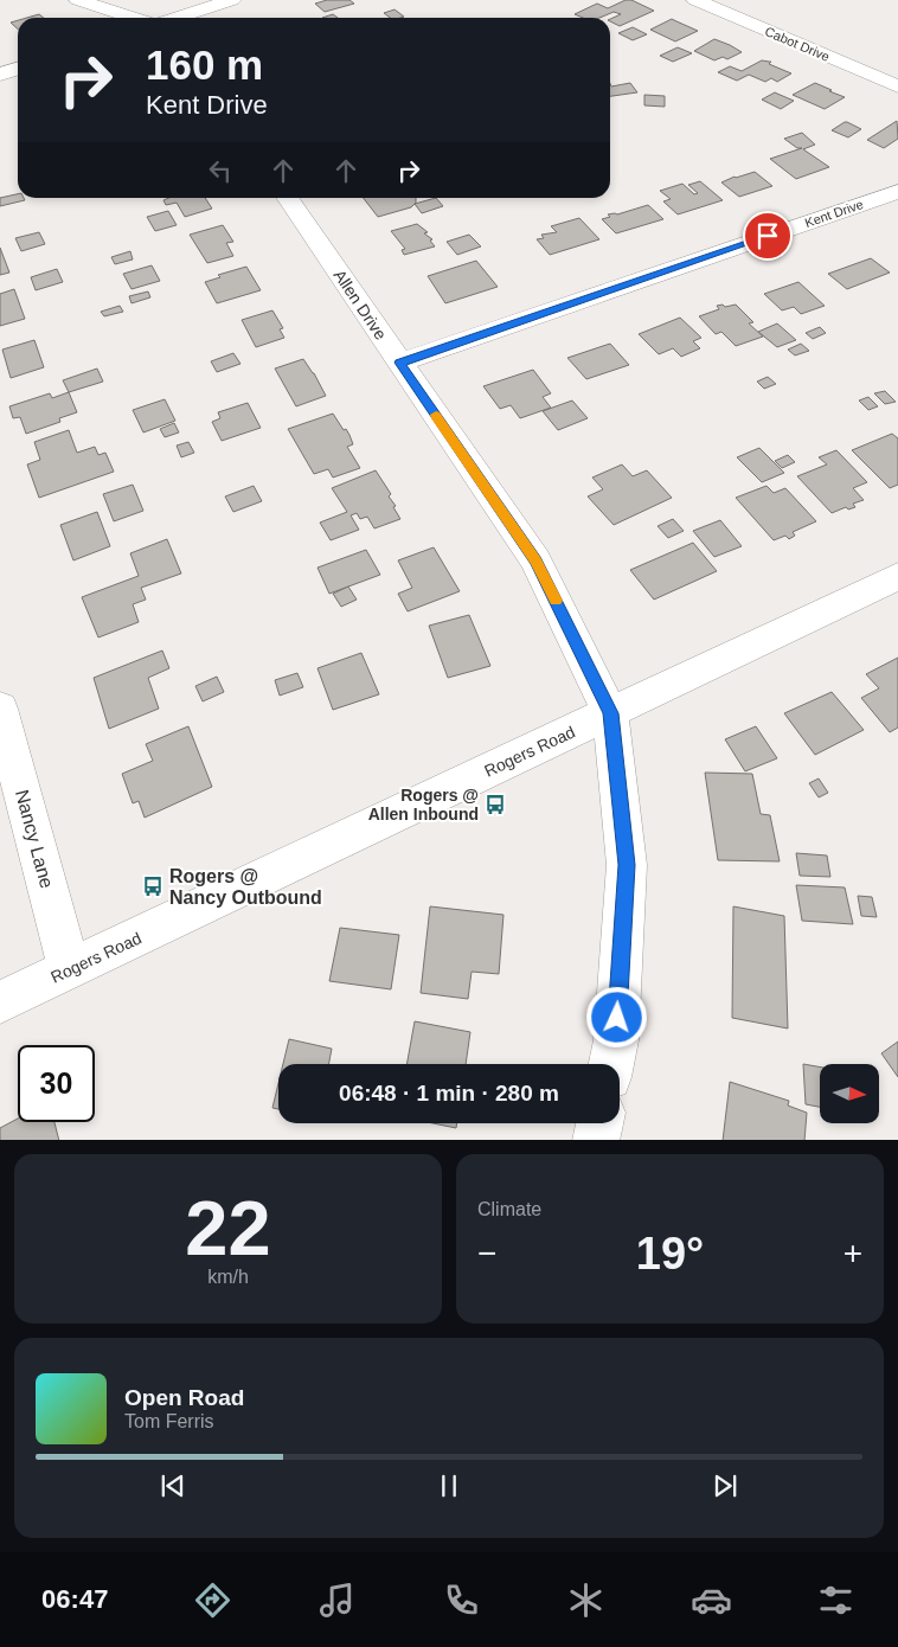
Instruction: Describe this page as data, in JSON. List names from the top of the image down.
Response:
{
  "streets": {
    "street": [
      "Cabot Drive",
      "Kent Drive",
      "Allen Drive",
      "Rogers Road",
      "Nancy Lane"
    ]
  },
  "crossings": [
    ["Kent Drive", "Allen Drive"],
    ["Allen Drive", "Rogers Road"],
    ["Rogers Road", "Nancy Lane"]
  ],
  "places": {
    "bus stop": ["Rogers @ Allen Inbound", "Rogers @ Nancy Outbound"]
  },
  "north": "right",
  "page": {
    "turn": ["160 m", "Kent Drive"],
    "limit": "30",
    "trip": "06:48 · 1 min · 280 m",
    "tile": [
      ["22", "km/h"],
      "Climate"
    ],
    "heat": ["−", "19°", "+"],
    "song": ["Open Road", "Tom Ferris"],
    "tabs": "06:47"
  }
}
